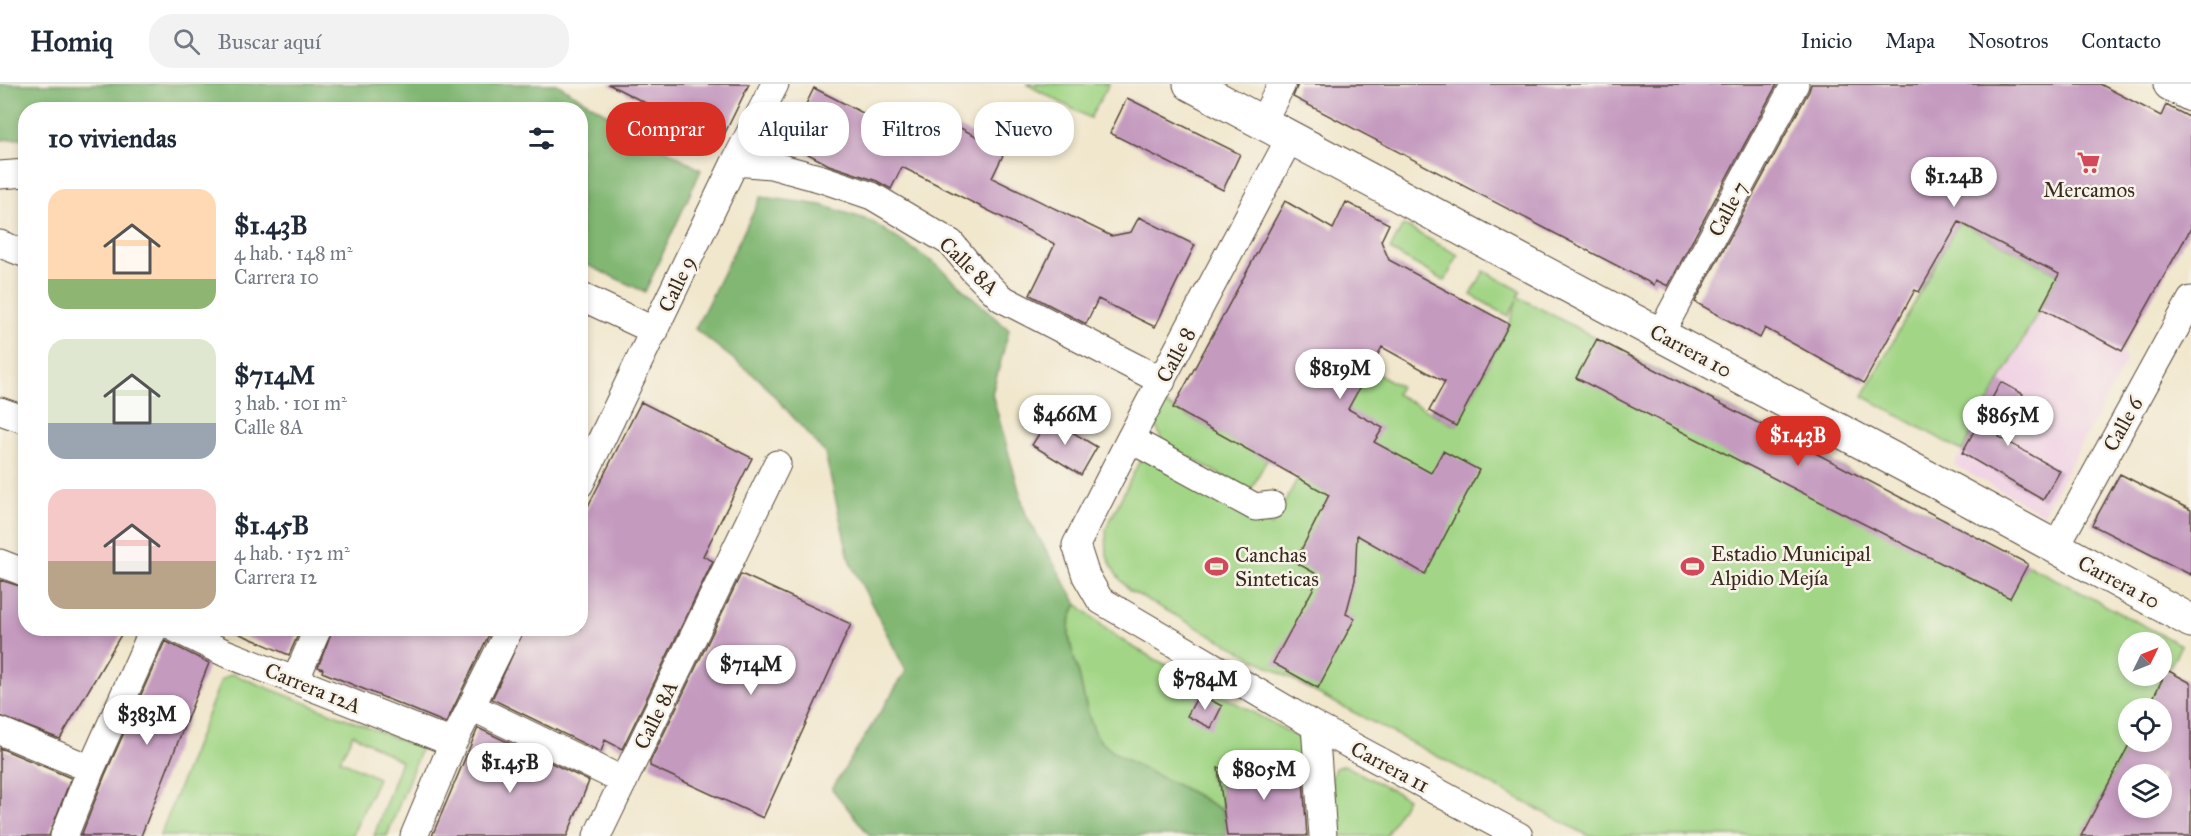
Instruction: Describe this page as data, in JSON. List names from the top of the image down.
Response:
{
  "streets": {
    "main road": ["Carrera 10"],
    "street": [
      "Calle 7",
      "Calle 8A",
      "Calle 9",
      "Calle 8",
      "Calle 6",
      "Carrera 12A",
      "Carrera 11"
    ]
  },
  "crossings": [
    ["Calle 7", "Carrera 10"],
    ["Calle 8A", "Calle 9"],
    ["Calle 8A", "Calle 8"],
    ["Carrera 10", "Calle 8"],
    ["Carrera 10", "Calle 6"],
    ["Calle 8", "Carrera 11"]
  ],
  "places": {
    "supermarket": ["Mercamos"],
    "sports": ["Estadio Municipal Alpidio Mejía", "Canchas Sinteticas"]
  },
  "north": "top right",
  "page": {
    "header": "Homiq",
    "search": "Buscar aquí",
    "nav": [
      "Inicio",
      "Mapa",
      "Nosotros",
      "Contacto"
    ],
    "chip": [
      "Comprar",
      "Alquilar",
      "Filtros",
      "Nuevo"
    ],
    "heading": "10 viviendas",
    "price": [
      "$1.24B",
      "$819M",
      "$466M",
      "$865M",
      "$1.43B",
      "$714M",
      "$784M",
      "$383M",
      "$1.45B",
      "$805M"
    ],
    "list": [
      {
        "name": "$1.43B",
        "note": "4 hab. · 148 m² · Carrera 10"
      },
      {
        "name": "$714M",
        "note": "3 hab. · 101 m² · Calle 8A"
      },
      {
        "name": "$1.45B",
        "note": "4 hab. · 152 m² · Carrera 12"
      }
    ]
  }
}
